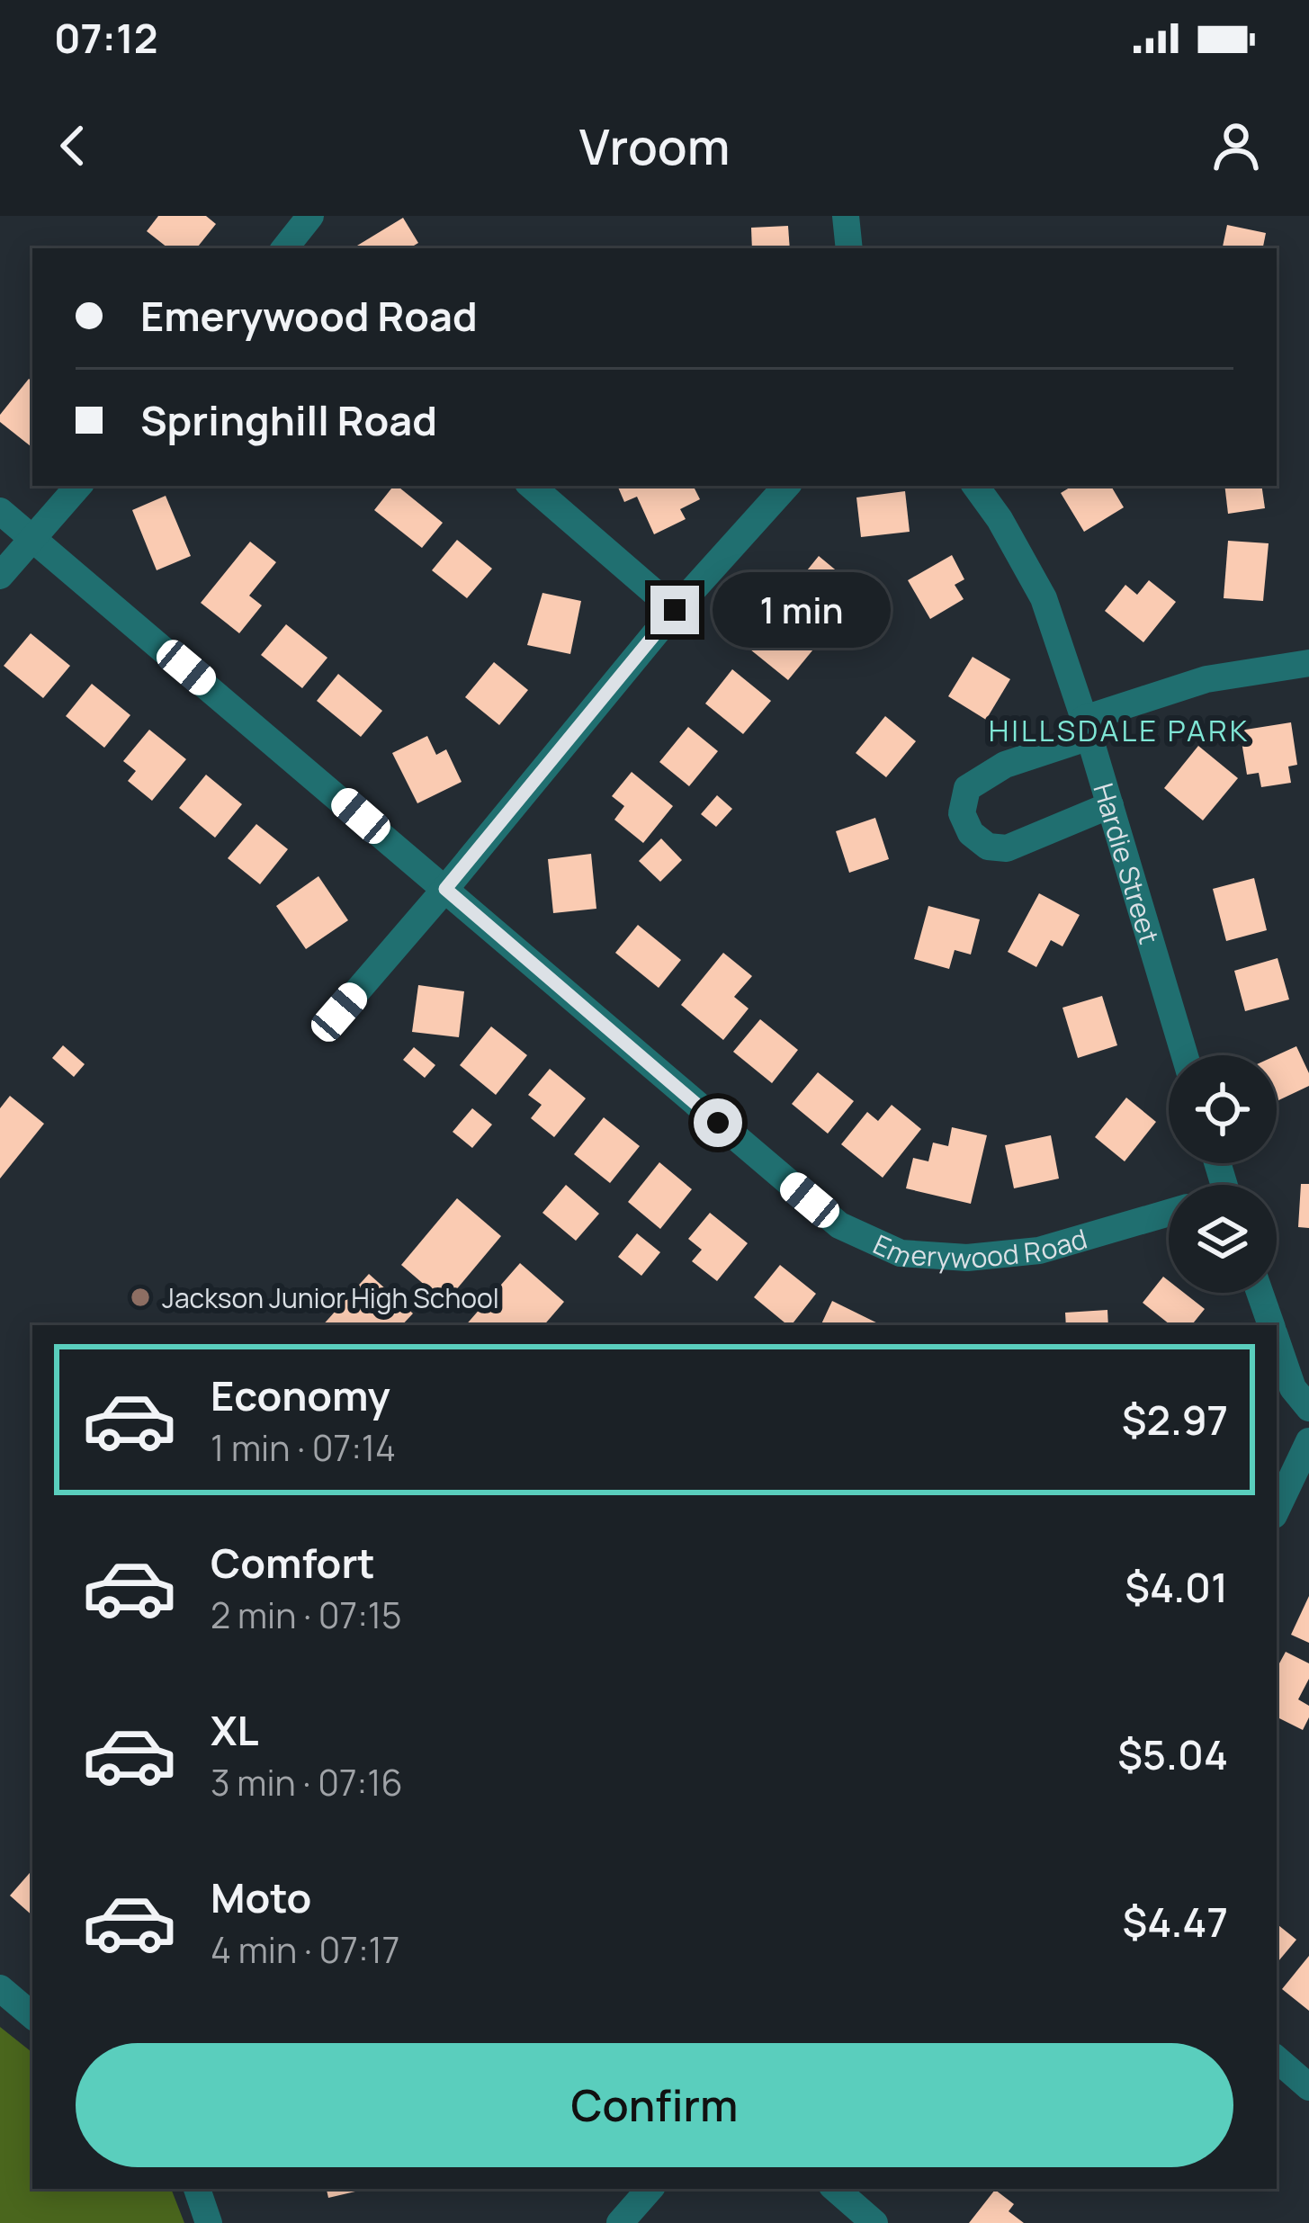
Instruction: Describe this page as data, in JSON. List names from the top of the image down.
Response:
{
  "streets": {
    "street": ["Hardie Street", "Emerywood Road"]
  },
  "districts": ["HILLSDALE PARK"],
  "places": ["Jackson Junior High School"],
  "page": {
    "status": "07:12",
    "header": "Vroom",
    "banner": ["Emerywood Road", "Springhill Road"],
    "bubble": "1 min",
    "list": [
      {
        "name": "Economy",
        "note": "1 min · 07:14",
        "value": "$2.97"
      },
      {
        "name": "Comfort",
        "note": "2 min · 07:15",
        "value": "$4.01"
      },
      {
        "name": "XL",
        "note": "3 min · 07:16",
        "value": "$5.04"
      },
      {
        "name": "Moto",
        "note": "4 min · 07:17",
        "value": "$4.47"
      }
    ],
    "buttons": "Confirm"
  }
}
